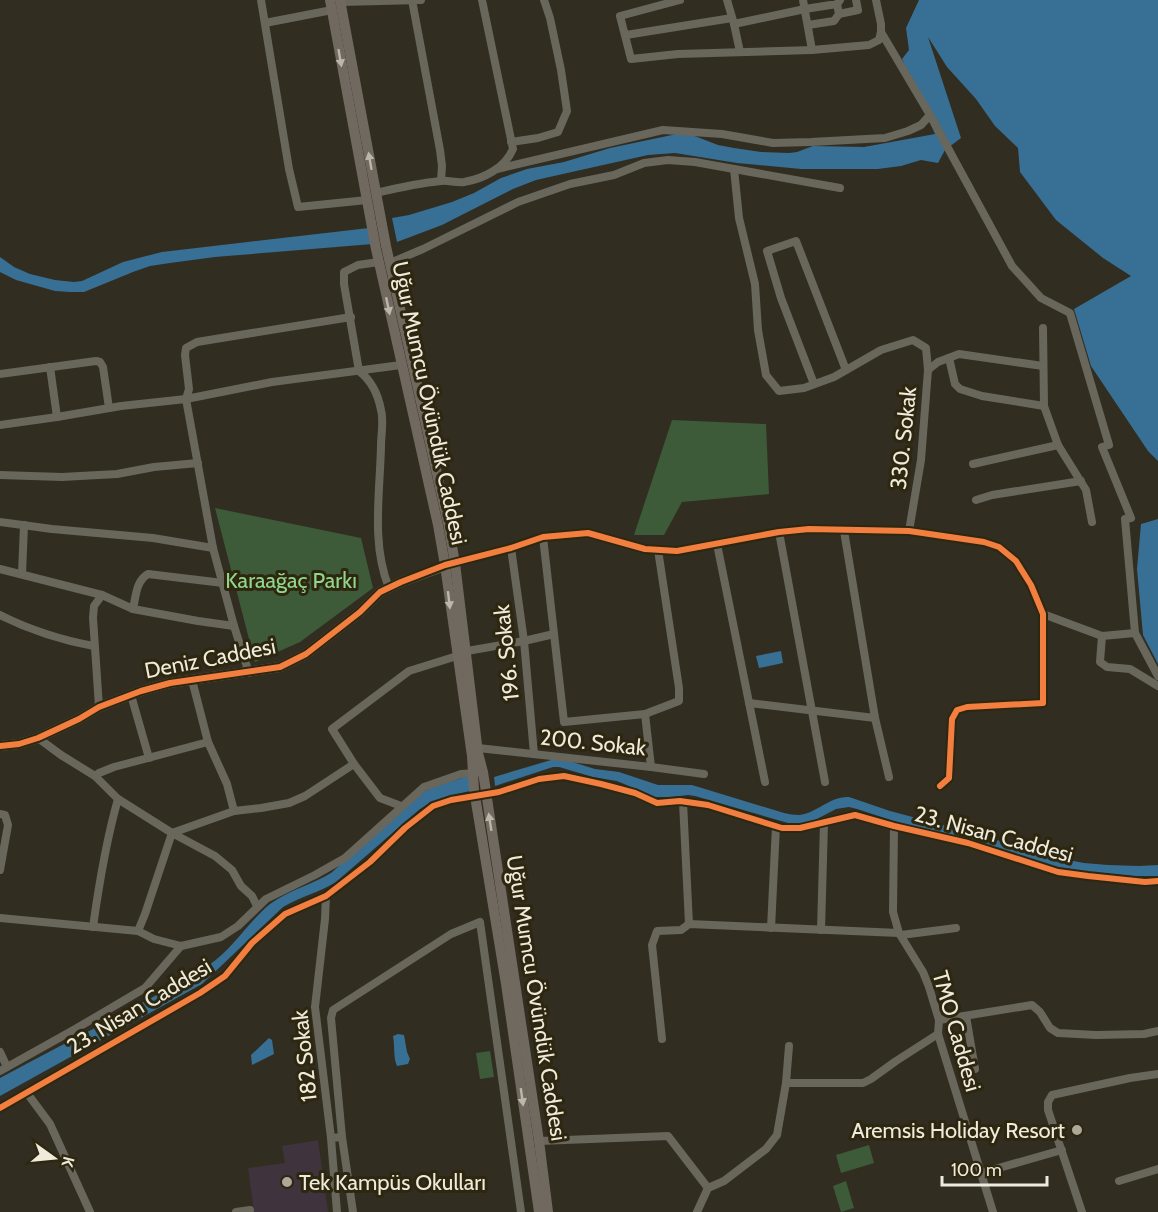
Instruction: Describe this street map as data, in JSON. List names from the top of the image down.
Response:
{
  "streets": {
    "street": [
      "Uğur Mumcu Övündük Caddesi",
      "330. Sokak",
      "196. Sokak",
      "Deniz Caddesi",
      "200. Sokak",
      "23. Nisan Caddesi",
      "TMO Caddesi",
      "182 Sokak"
    ]
  },
  "crossings": [
    ["Uğur Mumcu Övündük Caddesi", "Deniz Caddesi"],
    ["Uğur Mumcu Övündük Caddesi", "200. Sokak"],
    ["Uğur Mumcu Övündük Caddesi", "23. Nisan Caddesi"],
    ["196. Sokak", "200. Sokak"],
    ["23. Nisan Caddesi", "TMO Caddesi"],
    ["23. Nisan Caddesi", "182 Sokak"]
  ],
  "parks": ["Karaağaç Parkı"],
  "places": ["Aremsis Holiday Resort", "Tek Kampüs Okulları"],
  "scale_bar": "100 m",
  "north": "right"
}
